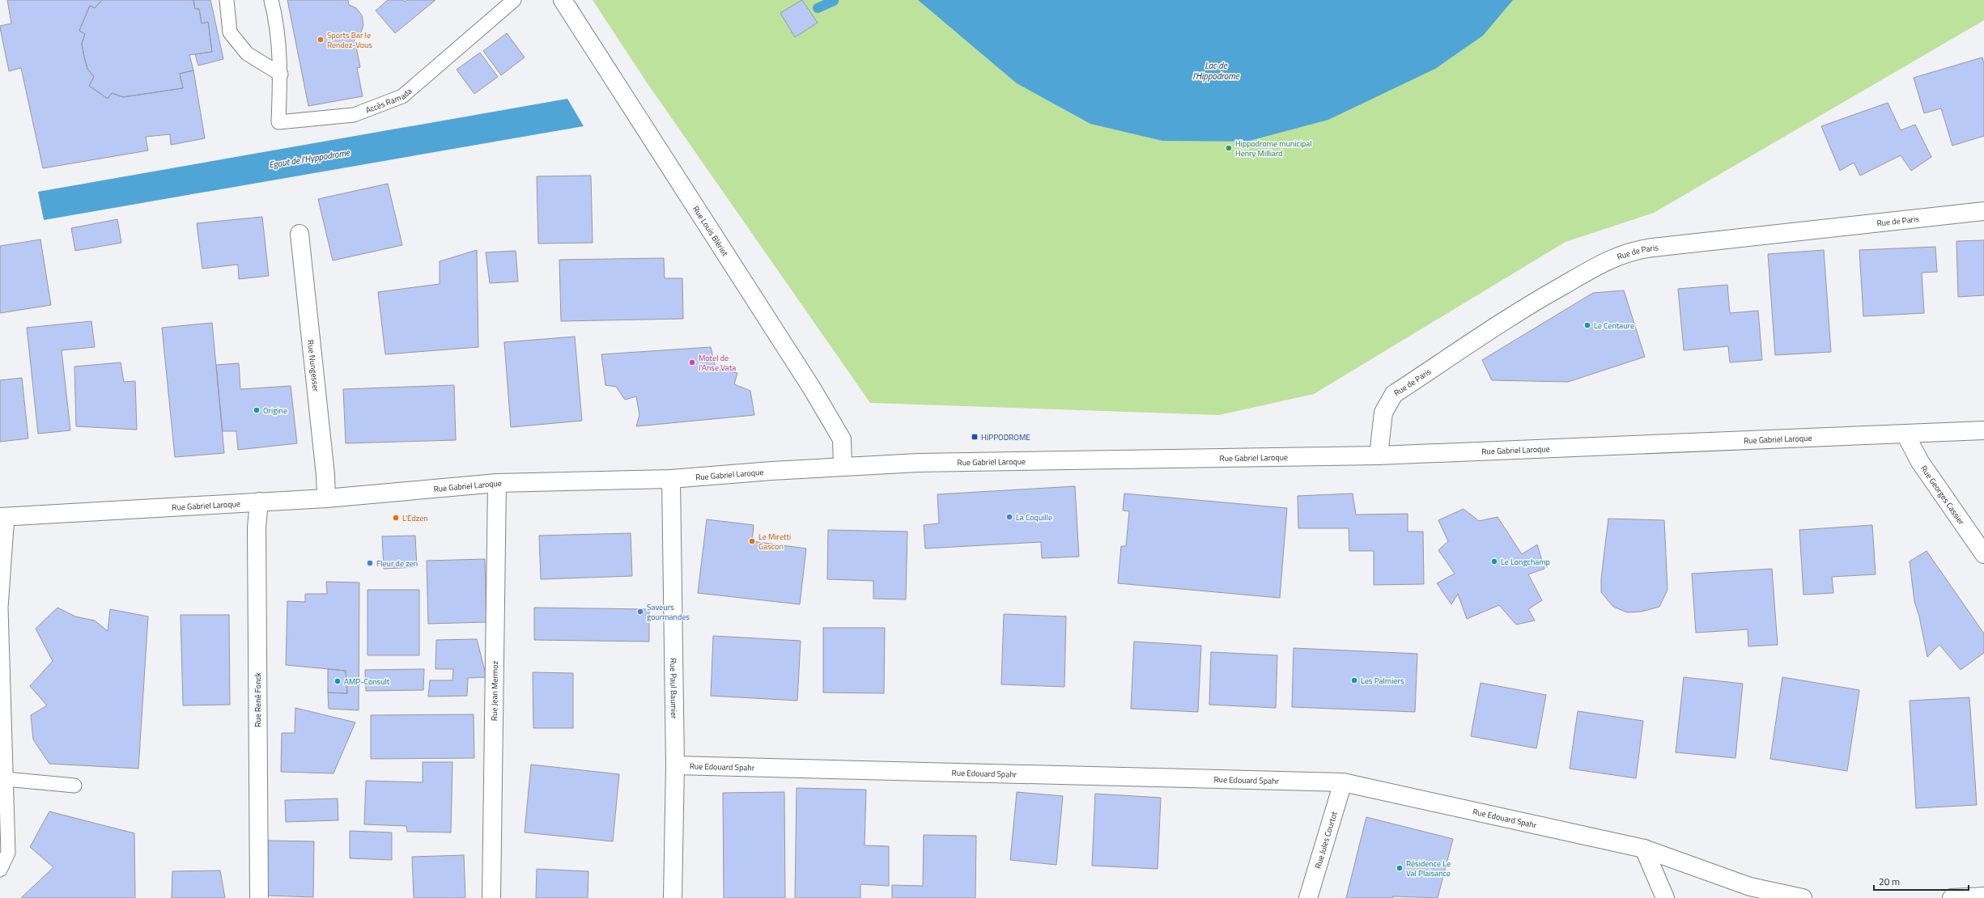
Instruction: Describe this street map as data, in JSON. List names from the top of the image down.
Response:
{
  "streets": {
    "street": [
      "Rue de Paris",
      "Rue Louis Blériot",
      "Rue Nungesser",
      "Rue Gabriel Laroque",
      "Rue Georges Cassier",
      "Rue Paul Baumier",
      "Rue Jean Mermoz",
      "Rue René Fonck",
      "Rue Edouard Spahr",
      "Rue Jules Courtot"
    ],
    "lane": ["Accès Ramada"]
  },
  "crossings": [
    ["Rue de Paris", "Rue Gabriel Laroque"],
    ["Rue Louis Blériot", "Rue Gabriel Laroque"],
    ["Rue Nungesser", "Rue Gabriel Laroque"],
    ["Rue Gabriel Laroque", "Rue Georges Cassier"],
    ["Rue Gabriel Laroque", "Rue Paul Baumier"],
    ["Rue Gabriel Laroque", "Rue Jean Mermoz"],
    ["Rue Gabriel Laroque", "Rue René Fonck"],
    ["Rue Paul Baumier", "Rue Edouard Spahr"],
    ["Rue Edouard Spahr", "Rue Jules Courtot"]
  ],
  "water": ["Lac de l'Hippodrome", "Egout de l'Hyppodrome"],
  "places": {
    "other": [
      "Sports Bar le Rendez-Vous",
      "Hippodrome municipal Henry Milliard",
      "Le Centaure",
      "Motel de l'Anse Vata",
      "Origine",
      "La Coquille",
      "L'Edzen",
      "Le Miretti Gascon",
      "Le Longchamp",
      "Fleur de zen",
      "Saveurs gourmandes",
      "Les Palmiers",
      "AMP-Consult",
      "Résidence Le Val Plaisance"
    ],
    "transit": ["HIPPODROME"]
  },
  "scale_bar": "20 m"
}
